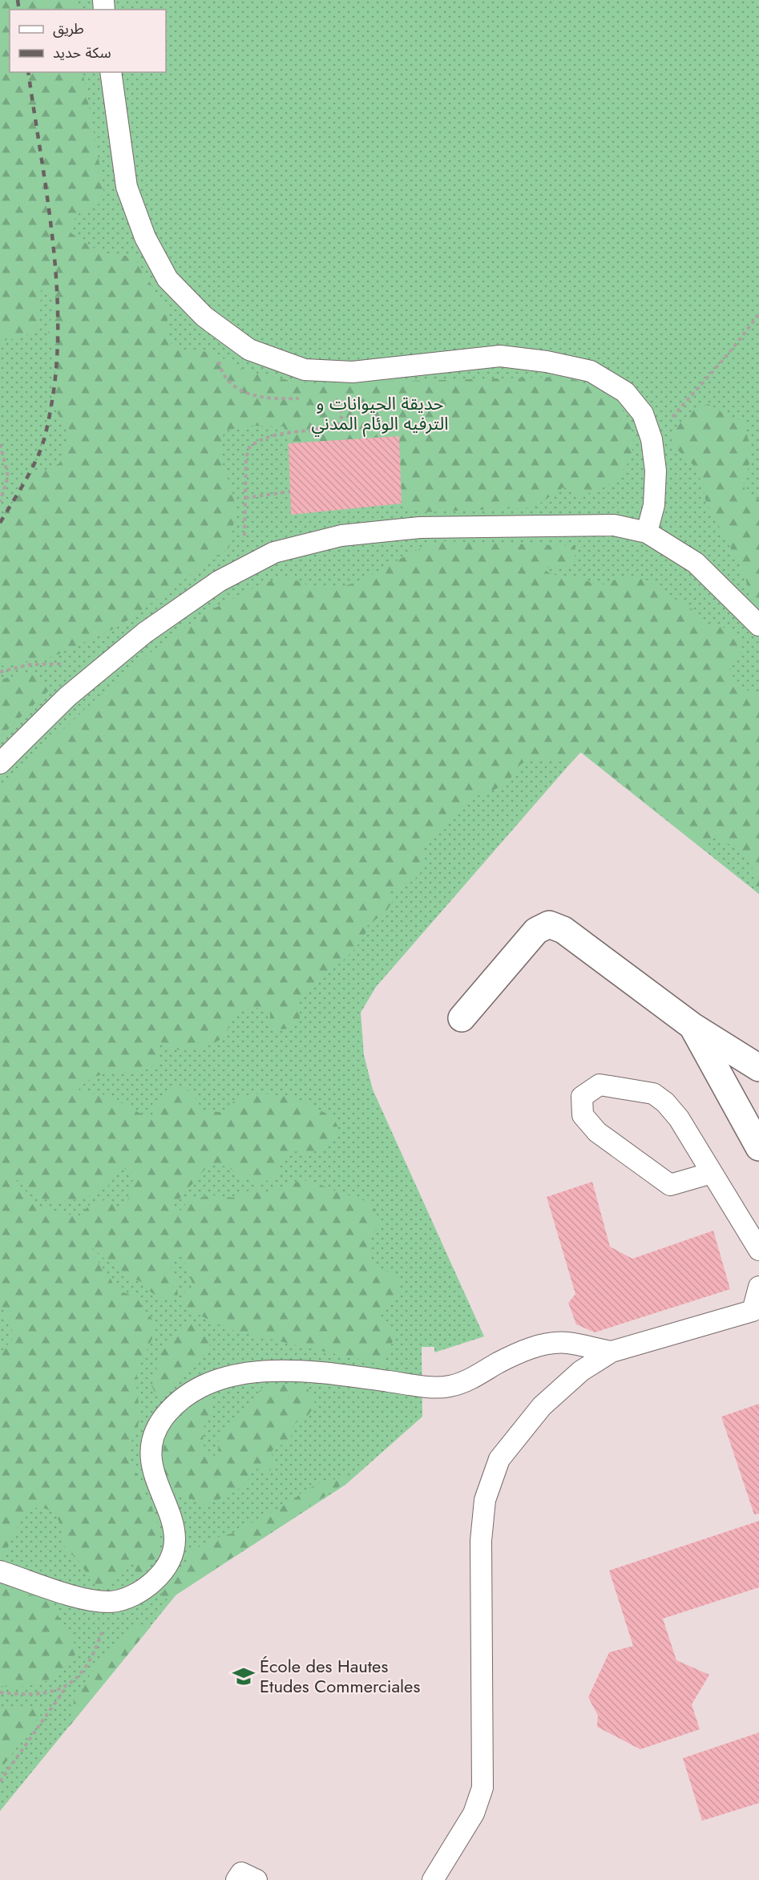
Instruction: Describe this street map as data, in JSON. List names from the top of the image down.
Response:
{
  "parks": ["حديقة الحيوانات و الترفيه الوئام المدني"],
  "places": {
    "school or university": ["École des Hautes Etudes Commerciales"]
  },
  "legend": ["طريق", "سكة حديد"]
}
